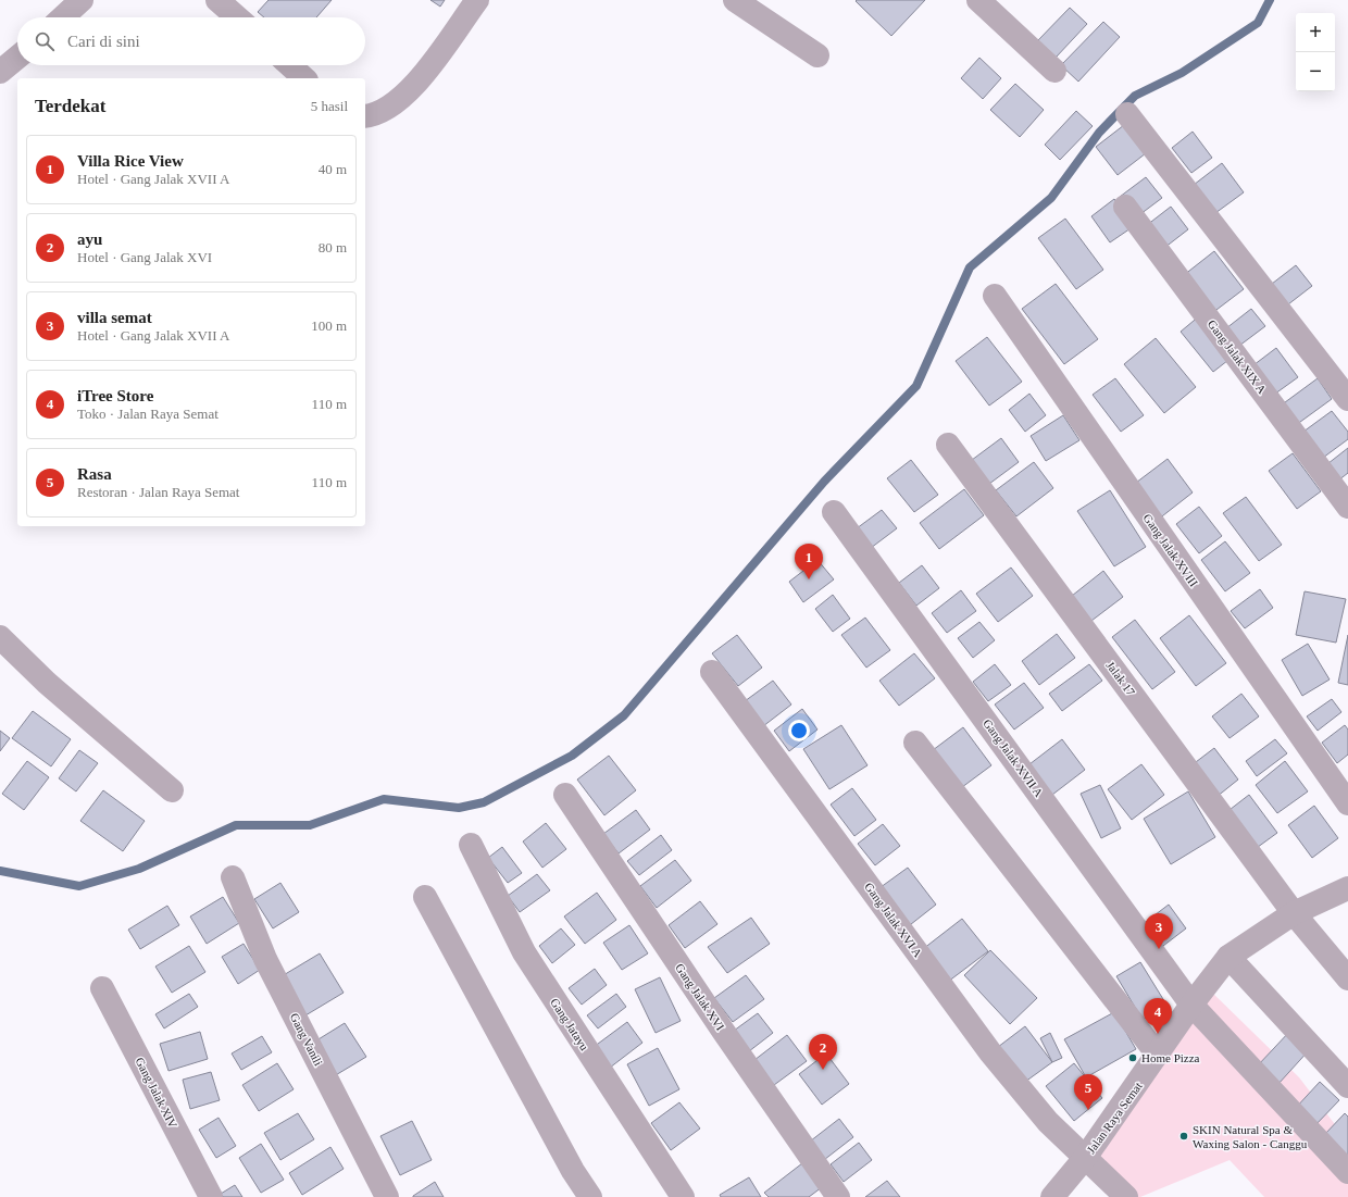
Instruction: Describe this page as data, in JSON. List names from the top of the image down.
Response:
{
  "streets": {
    "street": [
      "Gang Jalak XIX A",
      "Gang Jalak XVIII",
      "Jalak 17",
      "Gang Jalak XVII A",
      "Gang Jalak XVI A",
      "Gang Jalak XVI",
      "Gang Jatayu",
      "Gang Vanili",
      "Gang Jalak XIV",
      "Jalan Raya Semat"
    ]
  },
  "crossings": [
    ["Jalak 17", "Jalan Raya Semat"],
    ["Gang Jalak XVII A", "Jalan Raya Semat"],
    ["Gang Jalak XVI A", "Jalan Raya Semat"]
  ],
  "places": ["Home Pizza", "SKIN Natural Spa & Waxing Salon - Canggu"],
  "page": {
    "map_buttons": ["+", "−"],
    "search": "Cari di sini",
    "heading": ["Terdekat", "5 hasil"],
    "list": [
      {
        "mark": "1",
        "name": "Villa Rice View",
        "note": "Hotel · Gang Jalak XVII A",
        "value": "40 m"
      },
      {
        "mark": "2",
        "name": "ayu",
        "note": "Hotel · Gang Jalak XVI",
        "value": "80 m"
      },
      {
        "mark": "3",
        "name": "villa semat",
        "note": "Hotel · Gang Jalak XVII A",
        "value": "100 m"
      },
      {
        "mark": "4",
        "name": "iTree Store",
        "note": "Toko · Jalan Raya Semat",
        "value": "110 m"
      },
      {
        "mark": "5",
        "name": "Rasa",
        "note": "Restoran · Jalan Raya Semat",
        "value": "110 m"
      }
    ],
    "pins": [
      "1",
      "3",
      "4",
      "2",
      "5"
    ]
  }
}
